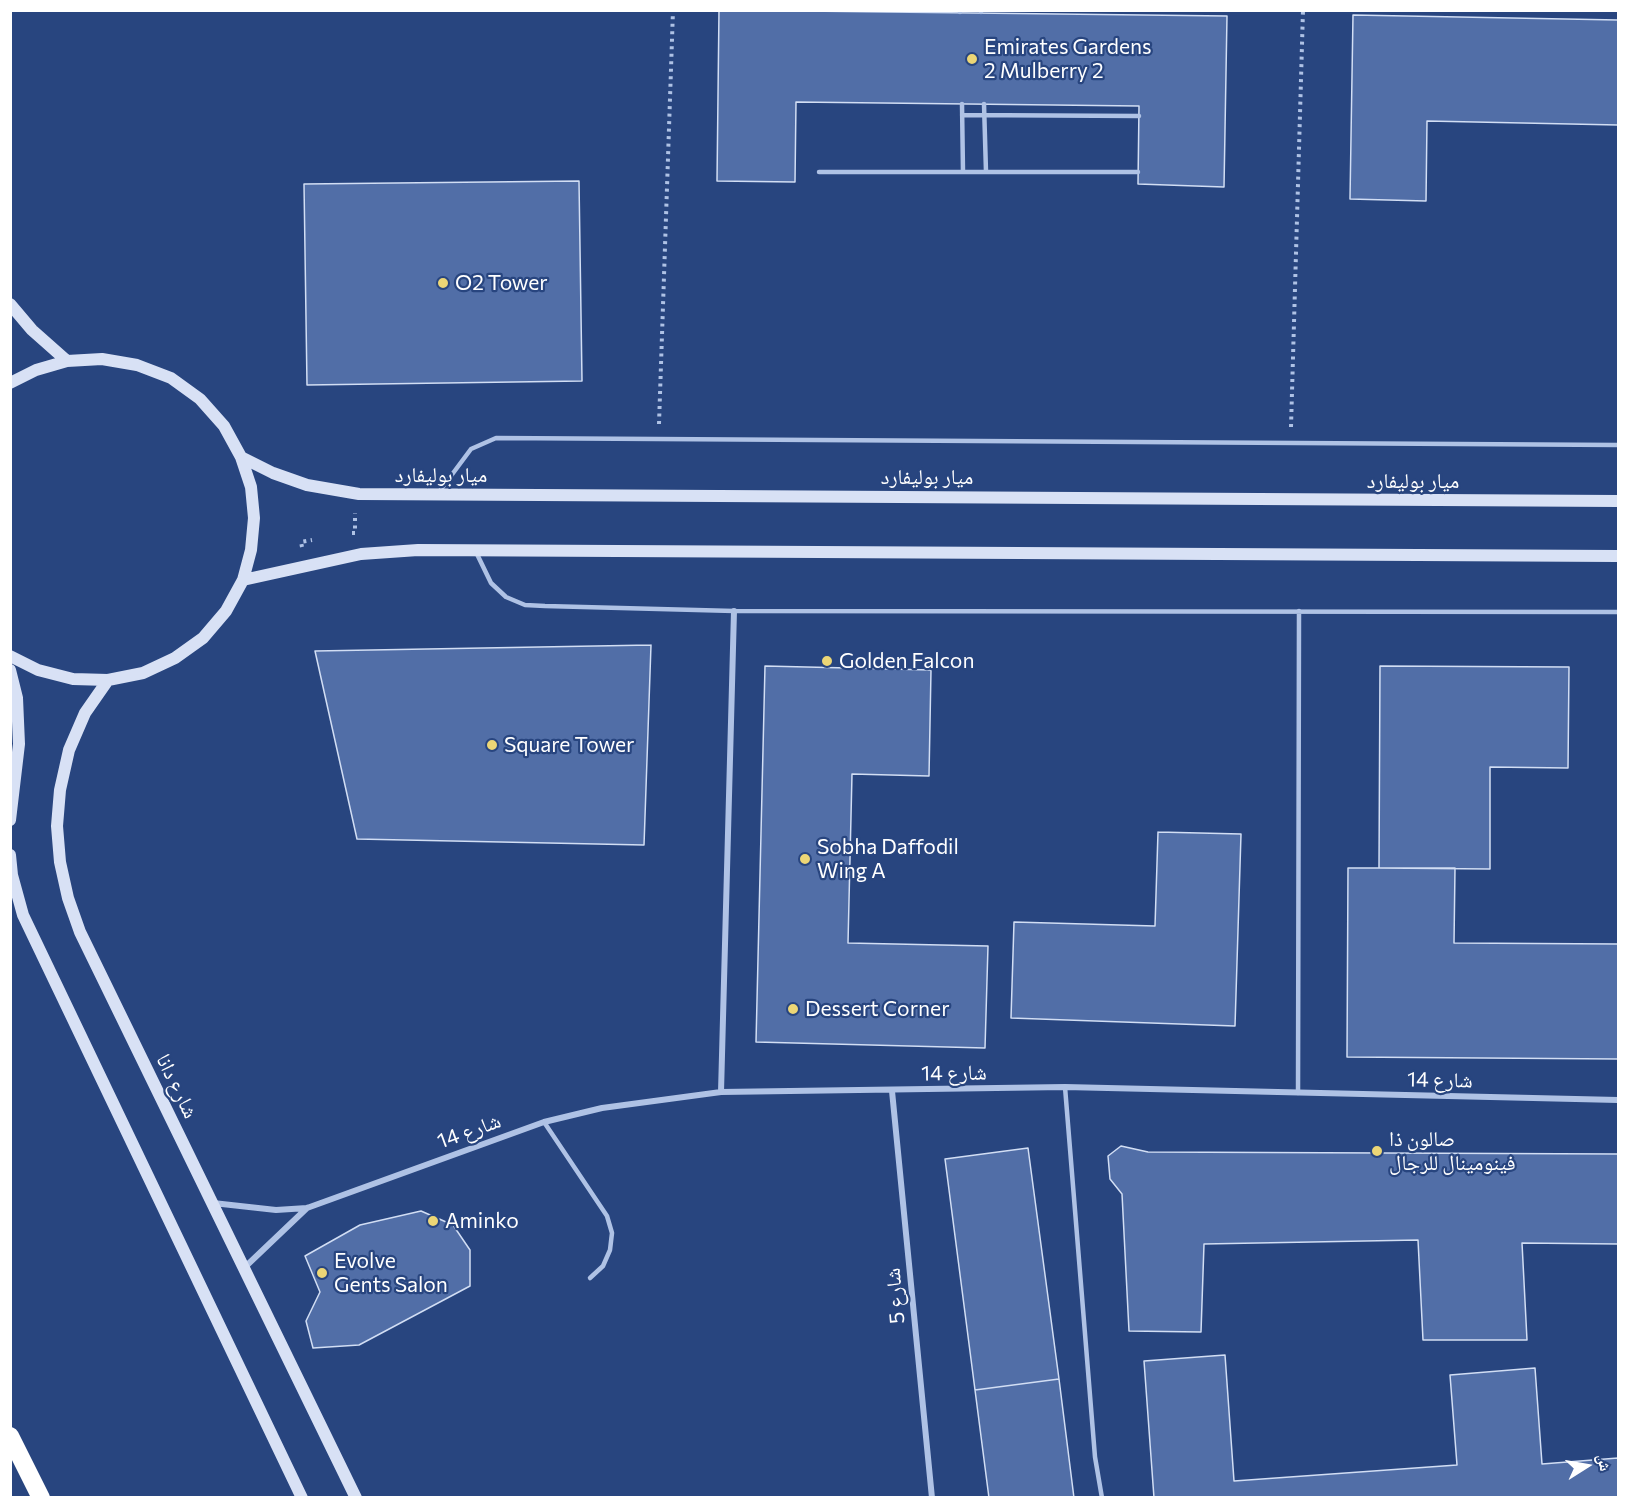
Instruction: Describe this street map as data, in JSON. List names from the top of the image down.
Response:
{
  "streets": {
    "street": [
      "ميار بوليفارد",
      "شارع 14",
      "شارع دانا",
      "شارع 5"
    ]
  },
  "crossings": [
    ["شارع 14", "شارع دانا"],
    ["شارع 14", "شارع 5"]
  ],
  "places": [
    "Emirates Gardens 2 Mulberry 2",
    "O2 Tower",
    "Golden Falcon",
    "Square Tower",
    "Sobha Daffodil Wing A",
    "Dessert Corner",
    "صالون ذا فينومينال للرجال",
    "Aminko",
    "Evolve Gents Salon"
  ],
  "north": "right"
}
